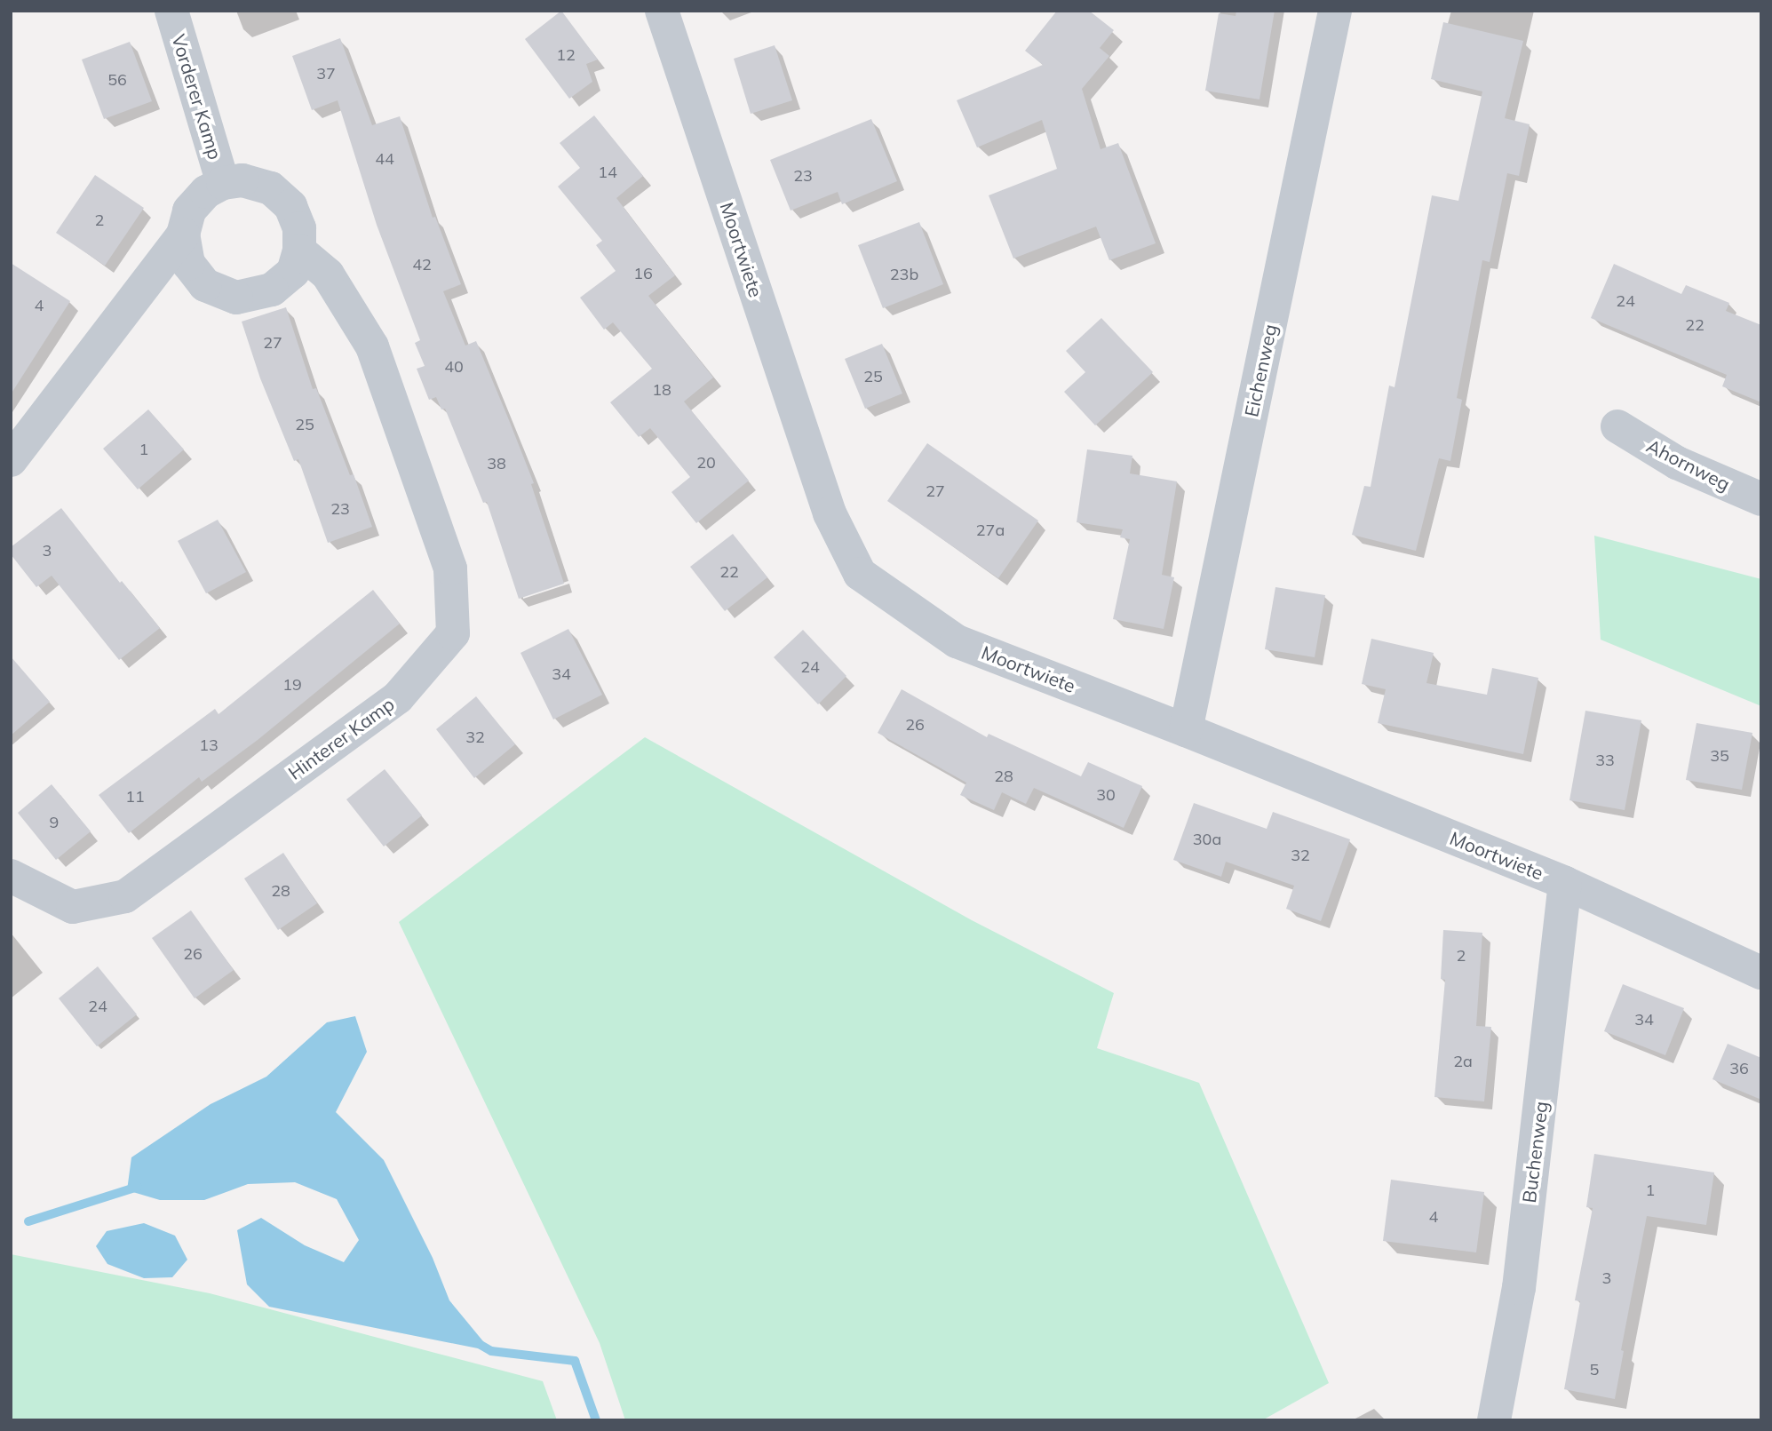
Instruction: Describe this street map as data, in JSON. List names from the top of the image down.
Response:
{
  "streets": {
    "street": [
      "Vorderer Kamp",
      "Moortwiete",
      "Eichenweg",
      "Ahornweg",
      "Hinterer Kamp",
      "Buchenweg"
    ]
  },
  "crossings": [
    ["Vorderer Kamp", "Hinterer Kamp"],
    ["Moortwiete", "Eichenweg"],
    ["Moortwiete", "Buchenweg"]
  ],
  "house_numbers": [
    "12",
    "37",
    "56",
    "44",
    "14",
    "23",
    "2",
    "42",
    "16",
    "23b",
    "24",
    "4",
    "22",
    "27",
    "40",
    "25",
    "18",
    "25",
    "1",
    "20",
    "38",
    "27",
    "23",
    "27a",
    "3",
    "22",
    "24",
    "34",
    "19",
    "26",
    "32",
    "13",
    "35",
    "33",
    "28",
    "30",
    "11",
    "9",
    "30a",
    "32",
    "28",
    "26",
    "2",
    "24",
    "34",
    "2a",
    "36",
    "1",
    "4",
    "3",
    "5"
  ]
}
